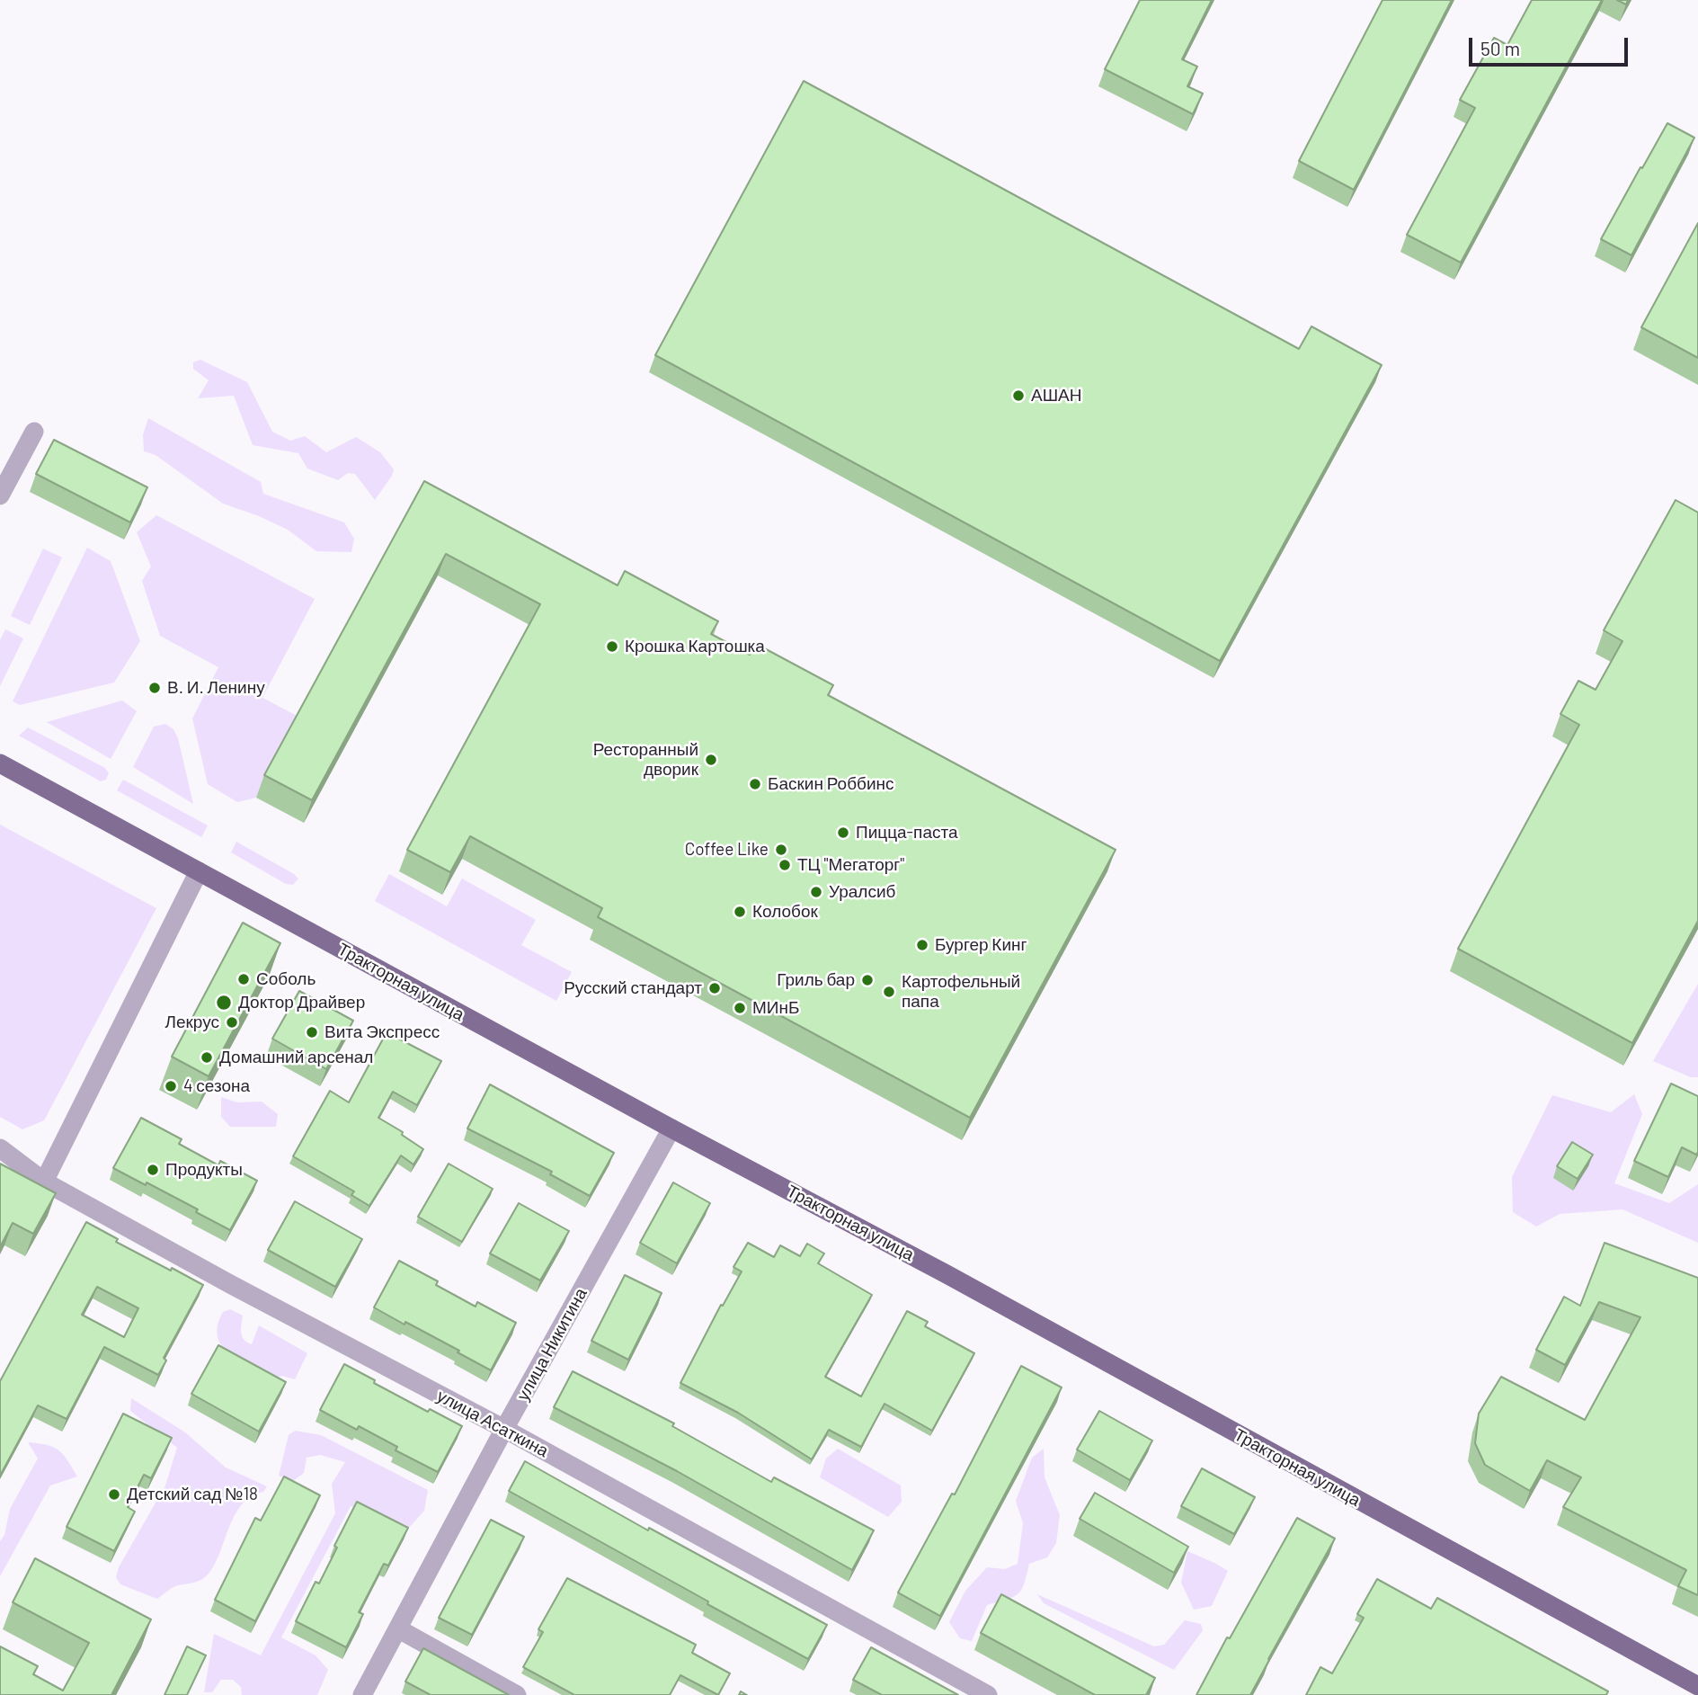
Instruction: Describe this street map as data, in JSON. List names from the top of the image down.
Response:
{
  "streets": {
    "main road": ["Тракторная улица"],
    "street": ["улица Никитина", "улица Асаткина"]
  },
  "crossings": [
    ["Тракторная улица", "улица Никитина"],
    ["улица Никитина", "улица Асаткина"]
  ],
  "places": [
    "АШАН",
    "Крошка Картошка",
    "В. И. Ленину",
    "Ресторанный дворик",
    "Баскин Роббинс",
    "Пицца-паста",
    "Coffee Like",
    "ТЦ \"Мегаторг\"",
    "Уралсиб",
    "Колобок",
    "Бургер Кинг",
    "Соболь",
    "Гриль бар",
    "Русский стандарт",
    "Картофельный папа",
    "Доктор Драйвер",
    "МИнБ",
    "Лекрус",
    "Вита Экспресс",
    "Домашний арсенал",
    "4 сезона",
    "Продукты",
    "Детский сад №18"
  ],
  "scale_bar": "50 m"
}
